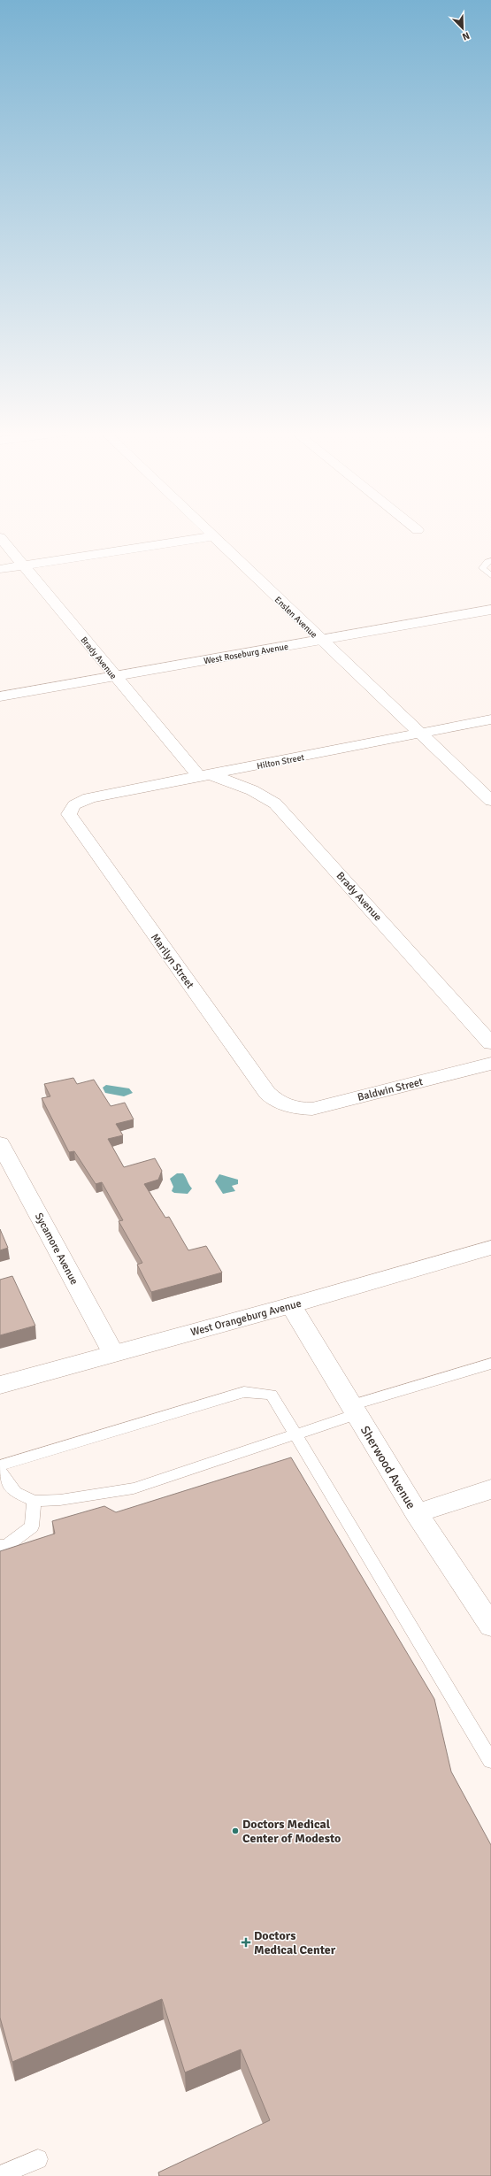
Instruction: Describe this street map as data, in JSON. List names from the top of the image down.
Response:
{
  "streets": {
    "street": [
      "Enslen Avenue",
      "West Roseburg Avenue",
      "Brady Avenue",
      "Hilton Street",
      "Marilyn Street",
      "Baldwin Street",
      "Sycamore Avenue",
      "West Orangeburg Avenue",
      "Sherwood Avenue"
    ]
  },
  "crossings": [
    ["Enslen Avenue", "West Roseburg Avenue"],
    ["Enslen Avenue", "Hilton Street"],
    ["West Roseburg Avenue", "Brady Avenue"],
    ["Brady Avenue", "Hilton Street"],
    ["Hilton Street", "Marilyn Street"],
    ["Marilyn Street", "Baldwin Street"],
    ["Sycamore Avenue", "West Orangeburg Avenue"],
    ["West Orangeburg Avenue", "Sherwood Avenue"]
  ],
  "places": {
    "other": ["Doctors Medical Center of Modesto"],
    "health": ["Doctors Medical Center"]
  },
  "north": "bottom right"
}
